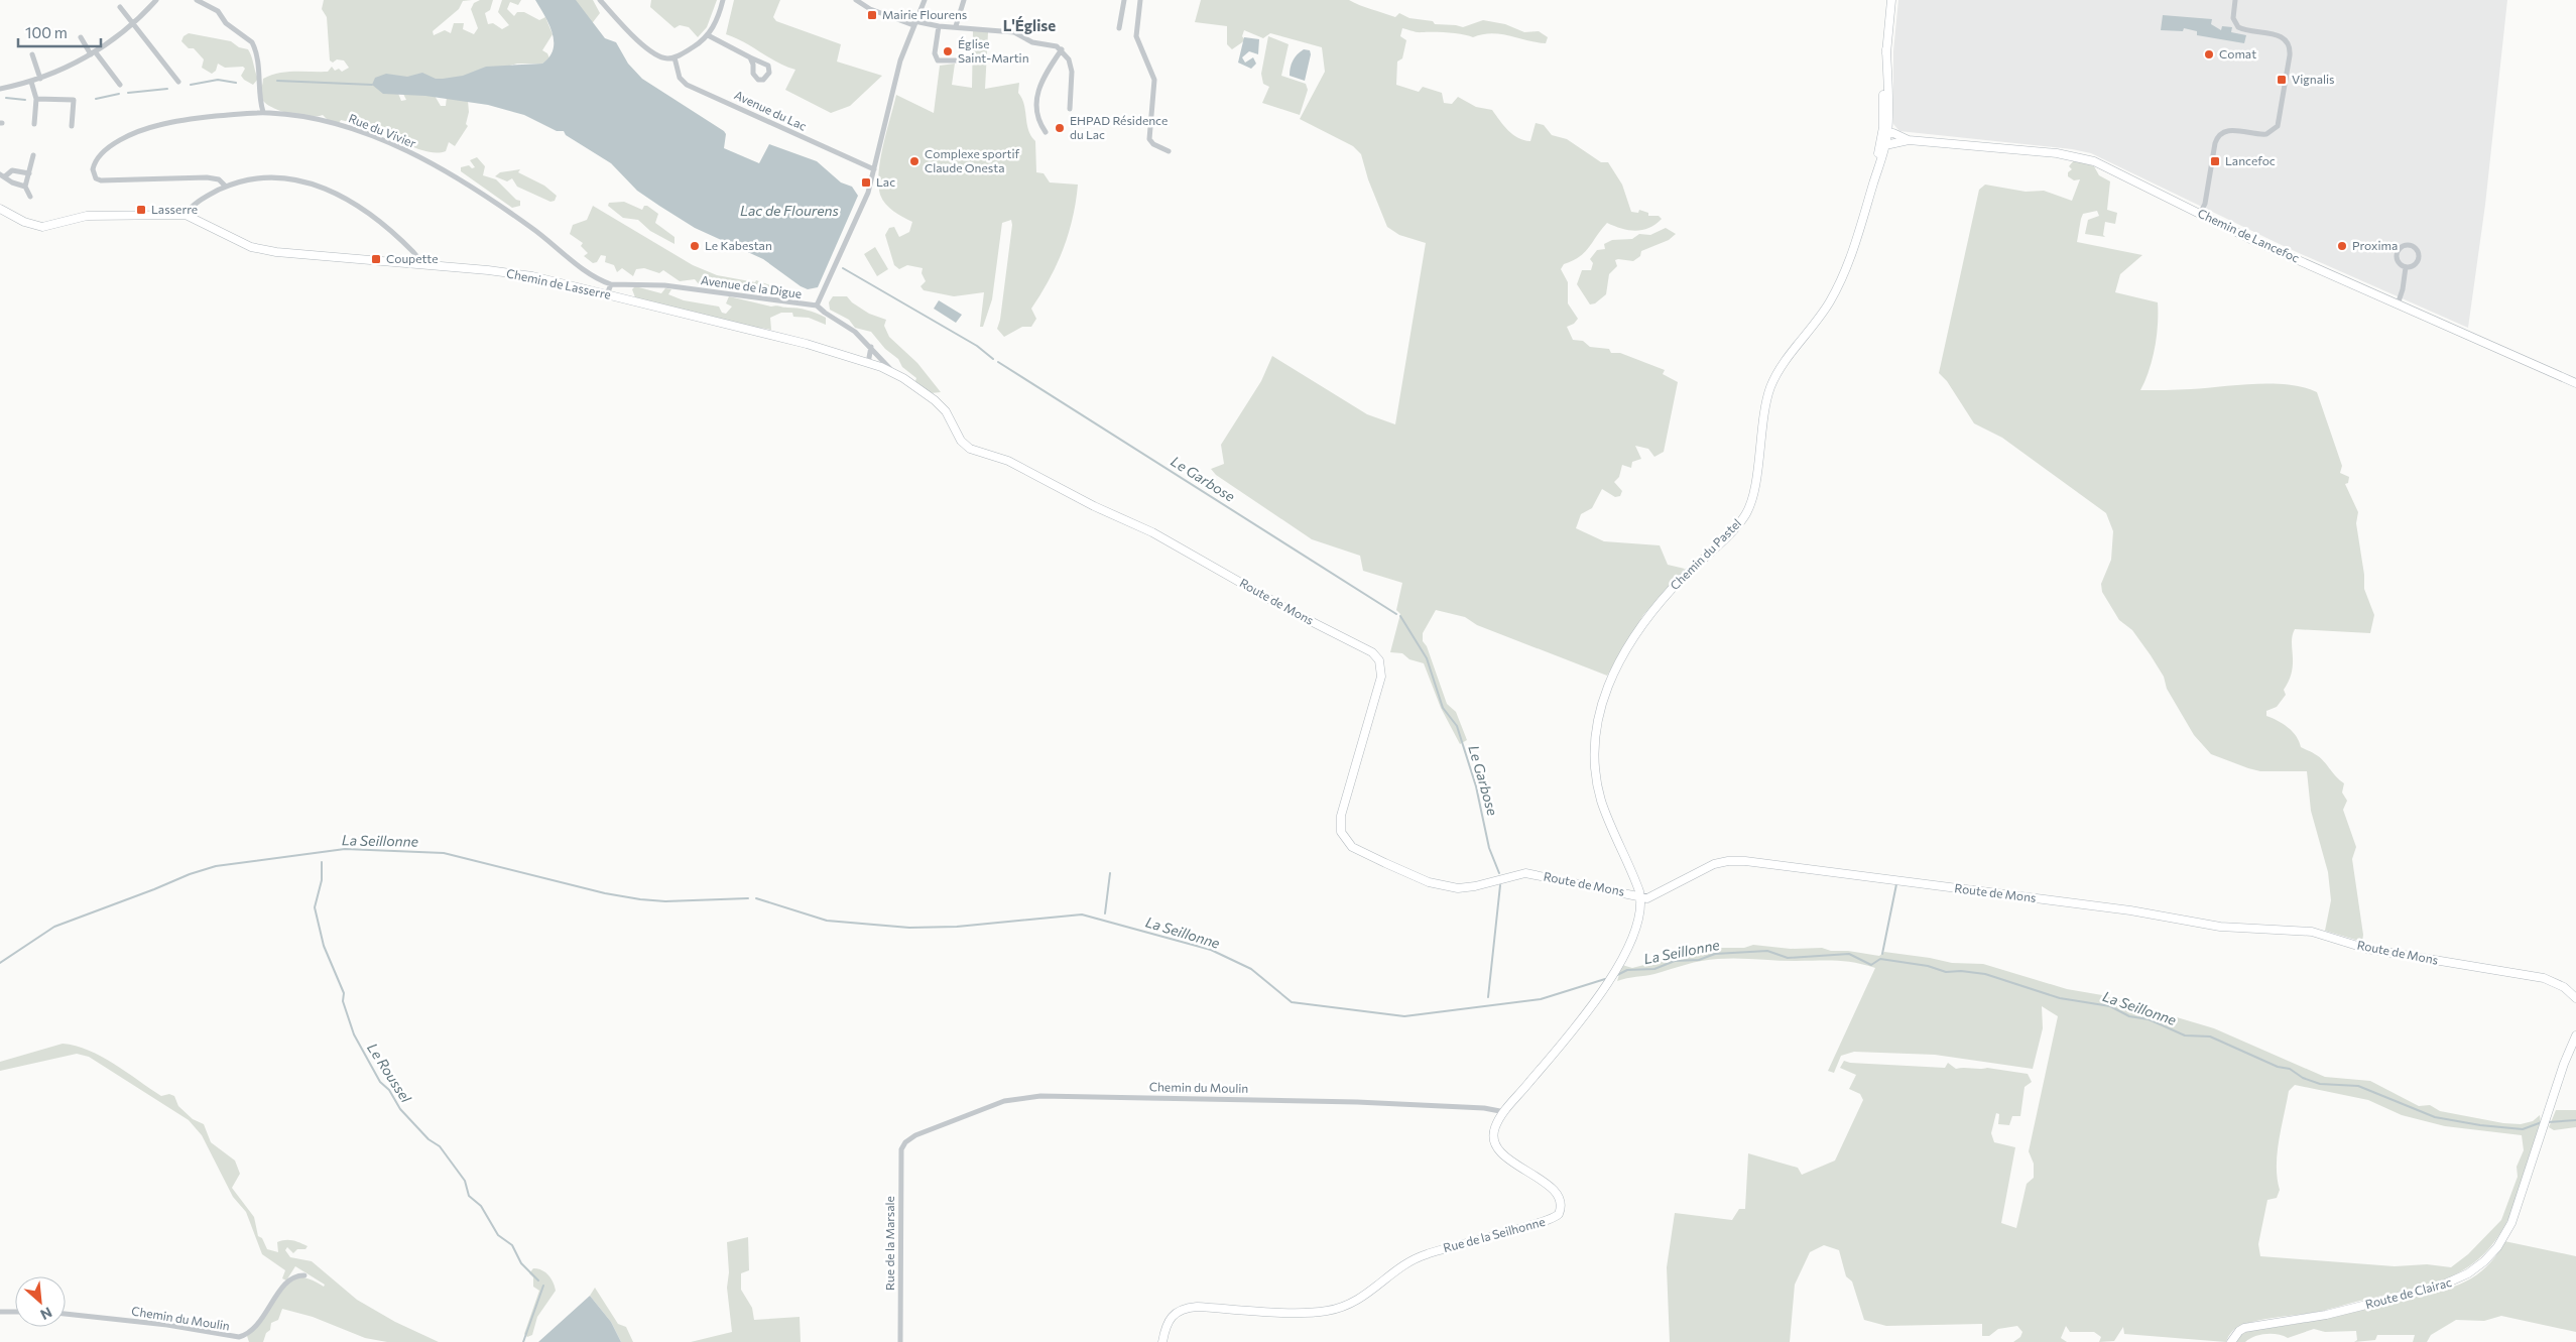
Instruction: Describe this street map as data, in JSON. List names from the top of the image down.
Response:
{
  "streets": {
    "street": [
      "Avenue du Lac",
      "Rue du Vivier",
      "Chemin de Lancefoc",
      "Chemin de Lasserre",
      "Avenue de la Digue",
      "Chemin du Pastel",
      "Route de Mons",
      "Chemin du Moulin",
      "Rue de la Seilhonne",
      "Rue de la Marsale",
      "Route de Clairac"
    ]
  },
  "crossings": [
    ["Avenue du Lac", "Avenue de la Digue"],
    ["Rue du Vivier", "Avenue de la Digue"],
    ["Chemin de Lancefoc", "Chemin du Pastel"],
    ["Chemin de Lasserre", "Route de Mons"],
    ["Avenue de la Digue", "Route de Mons"],
    ["Chemin du Pastel", "Route de Mons"],
    ["Chemin du Pastel", "Rue de la Seilhonne"],
    ["Route de Mons", "Rue de la Seilhonne"],
    ["Chemin du Moulin", "Rue de la Seilhonne"],
    ["Chemin du Moulin", "Rue de la Marsale"]
  ],
  "districts": ["L'Église"],
  "water": [
    "Lac de Flourens",
    "Le Garbose",
    "La Seillonne",
    "Le Roussel"
  ],
  "places": {
    "transit": [
      "Mairie Flourens",
      "Vignalis",
      "Lancefoc",
      "Lac",
      "Lasserre",
      "Coupette"
    ],
    "other": [
      "Église Saint-Martin",
      "Comat",
      "EHPAD Résidence du Lac",
      "Complexe sportif Claude Onesta",
      "Le Kabestan",
      "Proxima"
    ]
  },
  "scale_bar": "100 m",
  "north": "bottom right"
}
